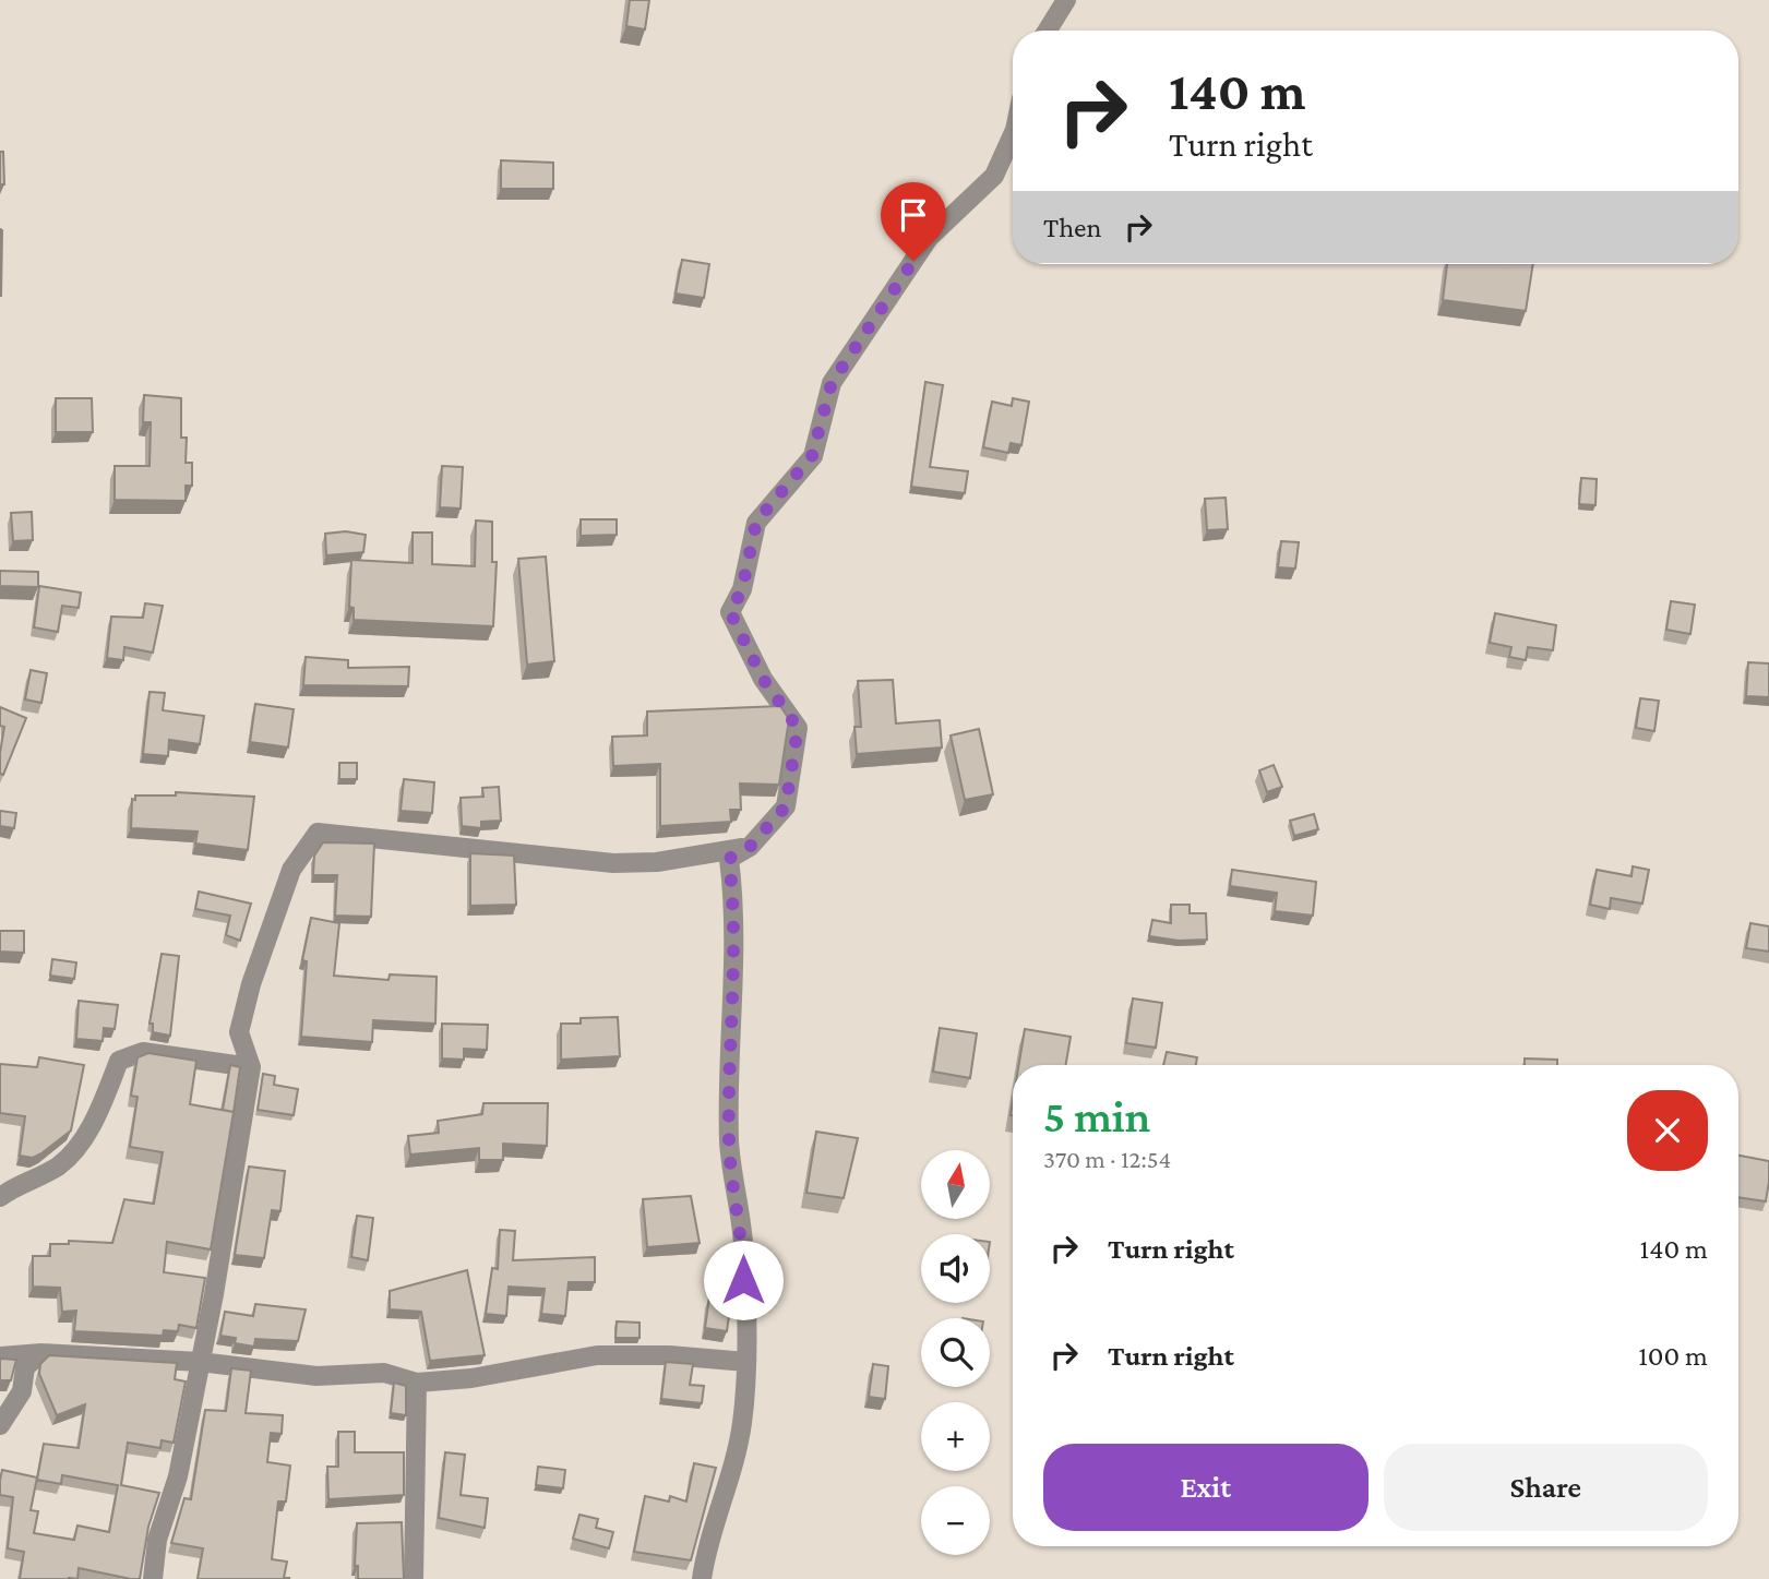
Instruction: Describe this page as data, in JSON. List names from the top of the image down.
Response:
{
  "north": "top",
  "page": {
    "turn": ["140 m", "Turn right"],
    "then": "Then",
    "heading": ["5 min", "370 m · 12:54"],
    "map_buttons": ["+", "−"],
    "list": [
      {
        "name": "Turn right",
        "value": "140 m"
      },
      {
        "name": "Turn right",
        "value": "100 m"
      }
    ],
    "buttons": ["Exit", "Share"]
  }
}
